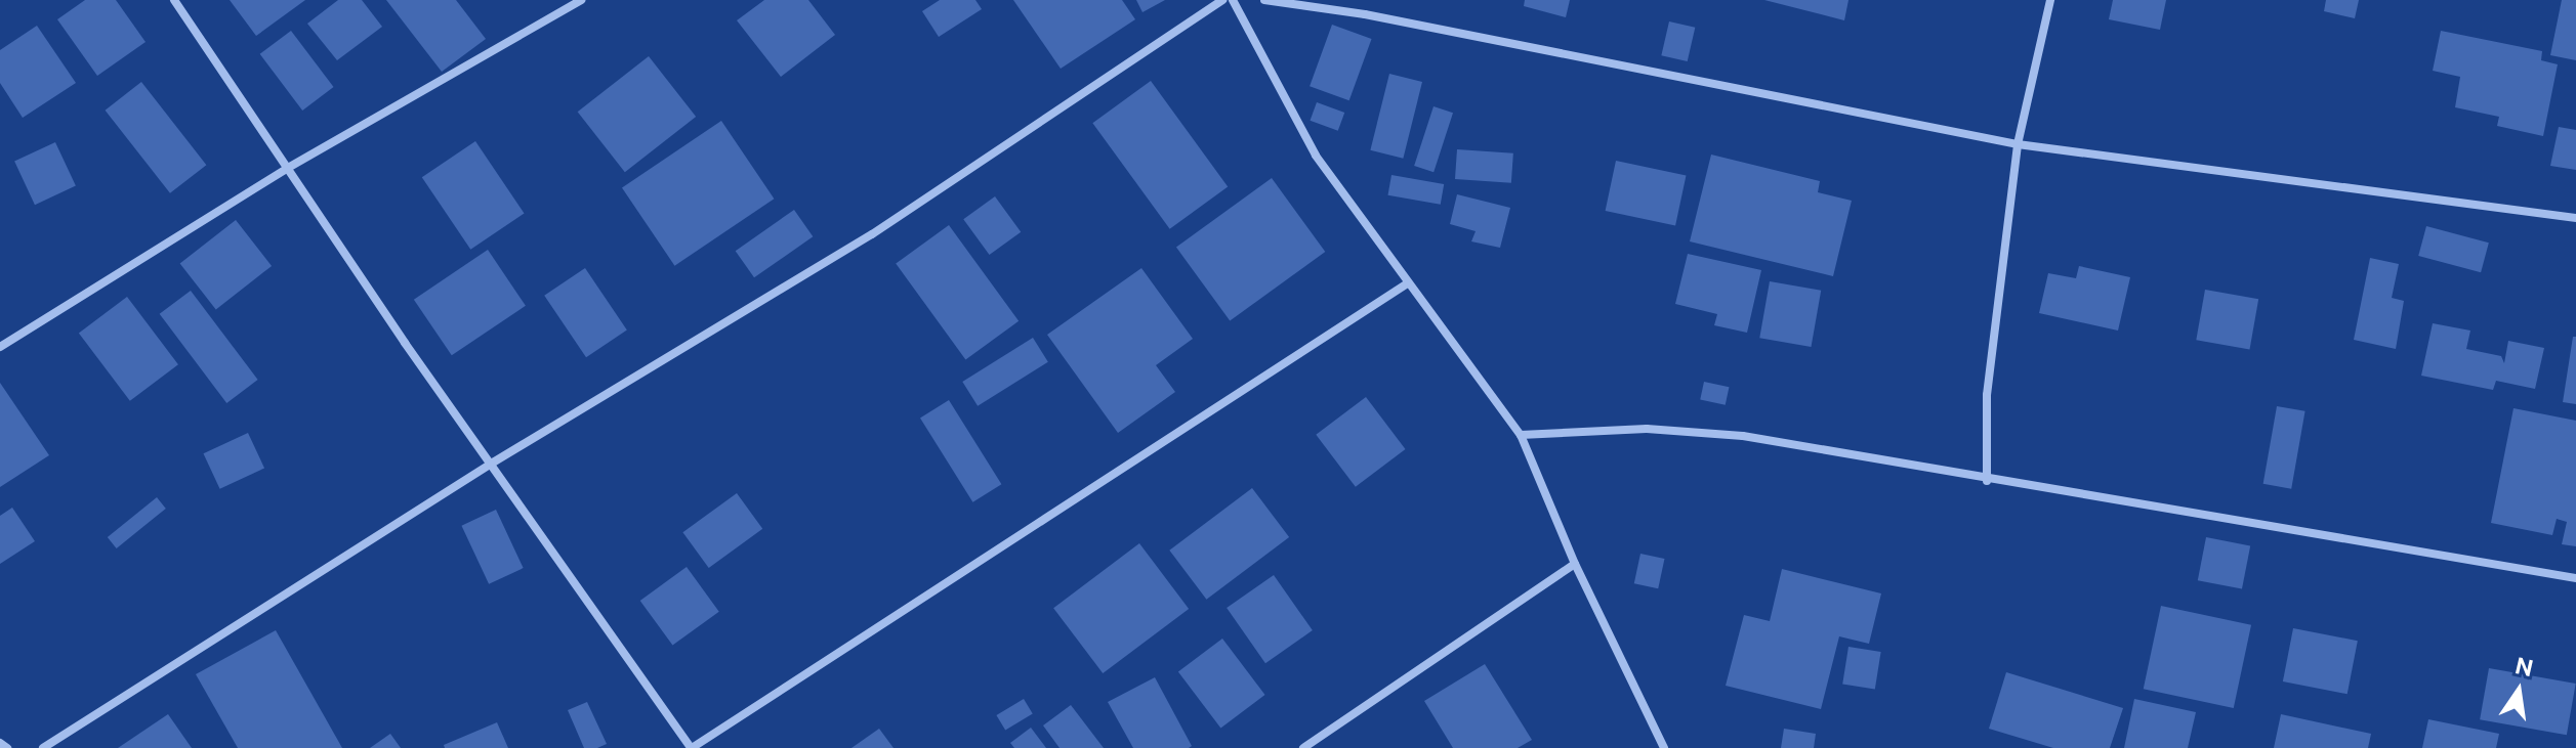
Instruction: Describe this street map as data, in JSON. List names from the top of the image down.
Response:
{
  "north": "top"
}
